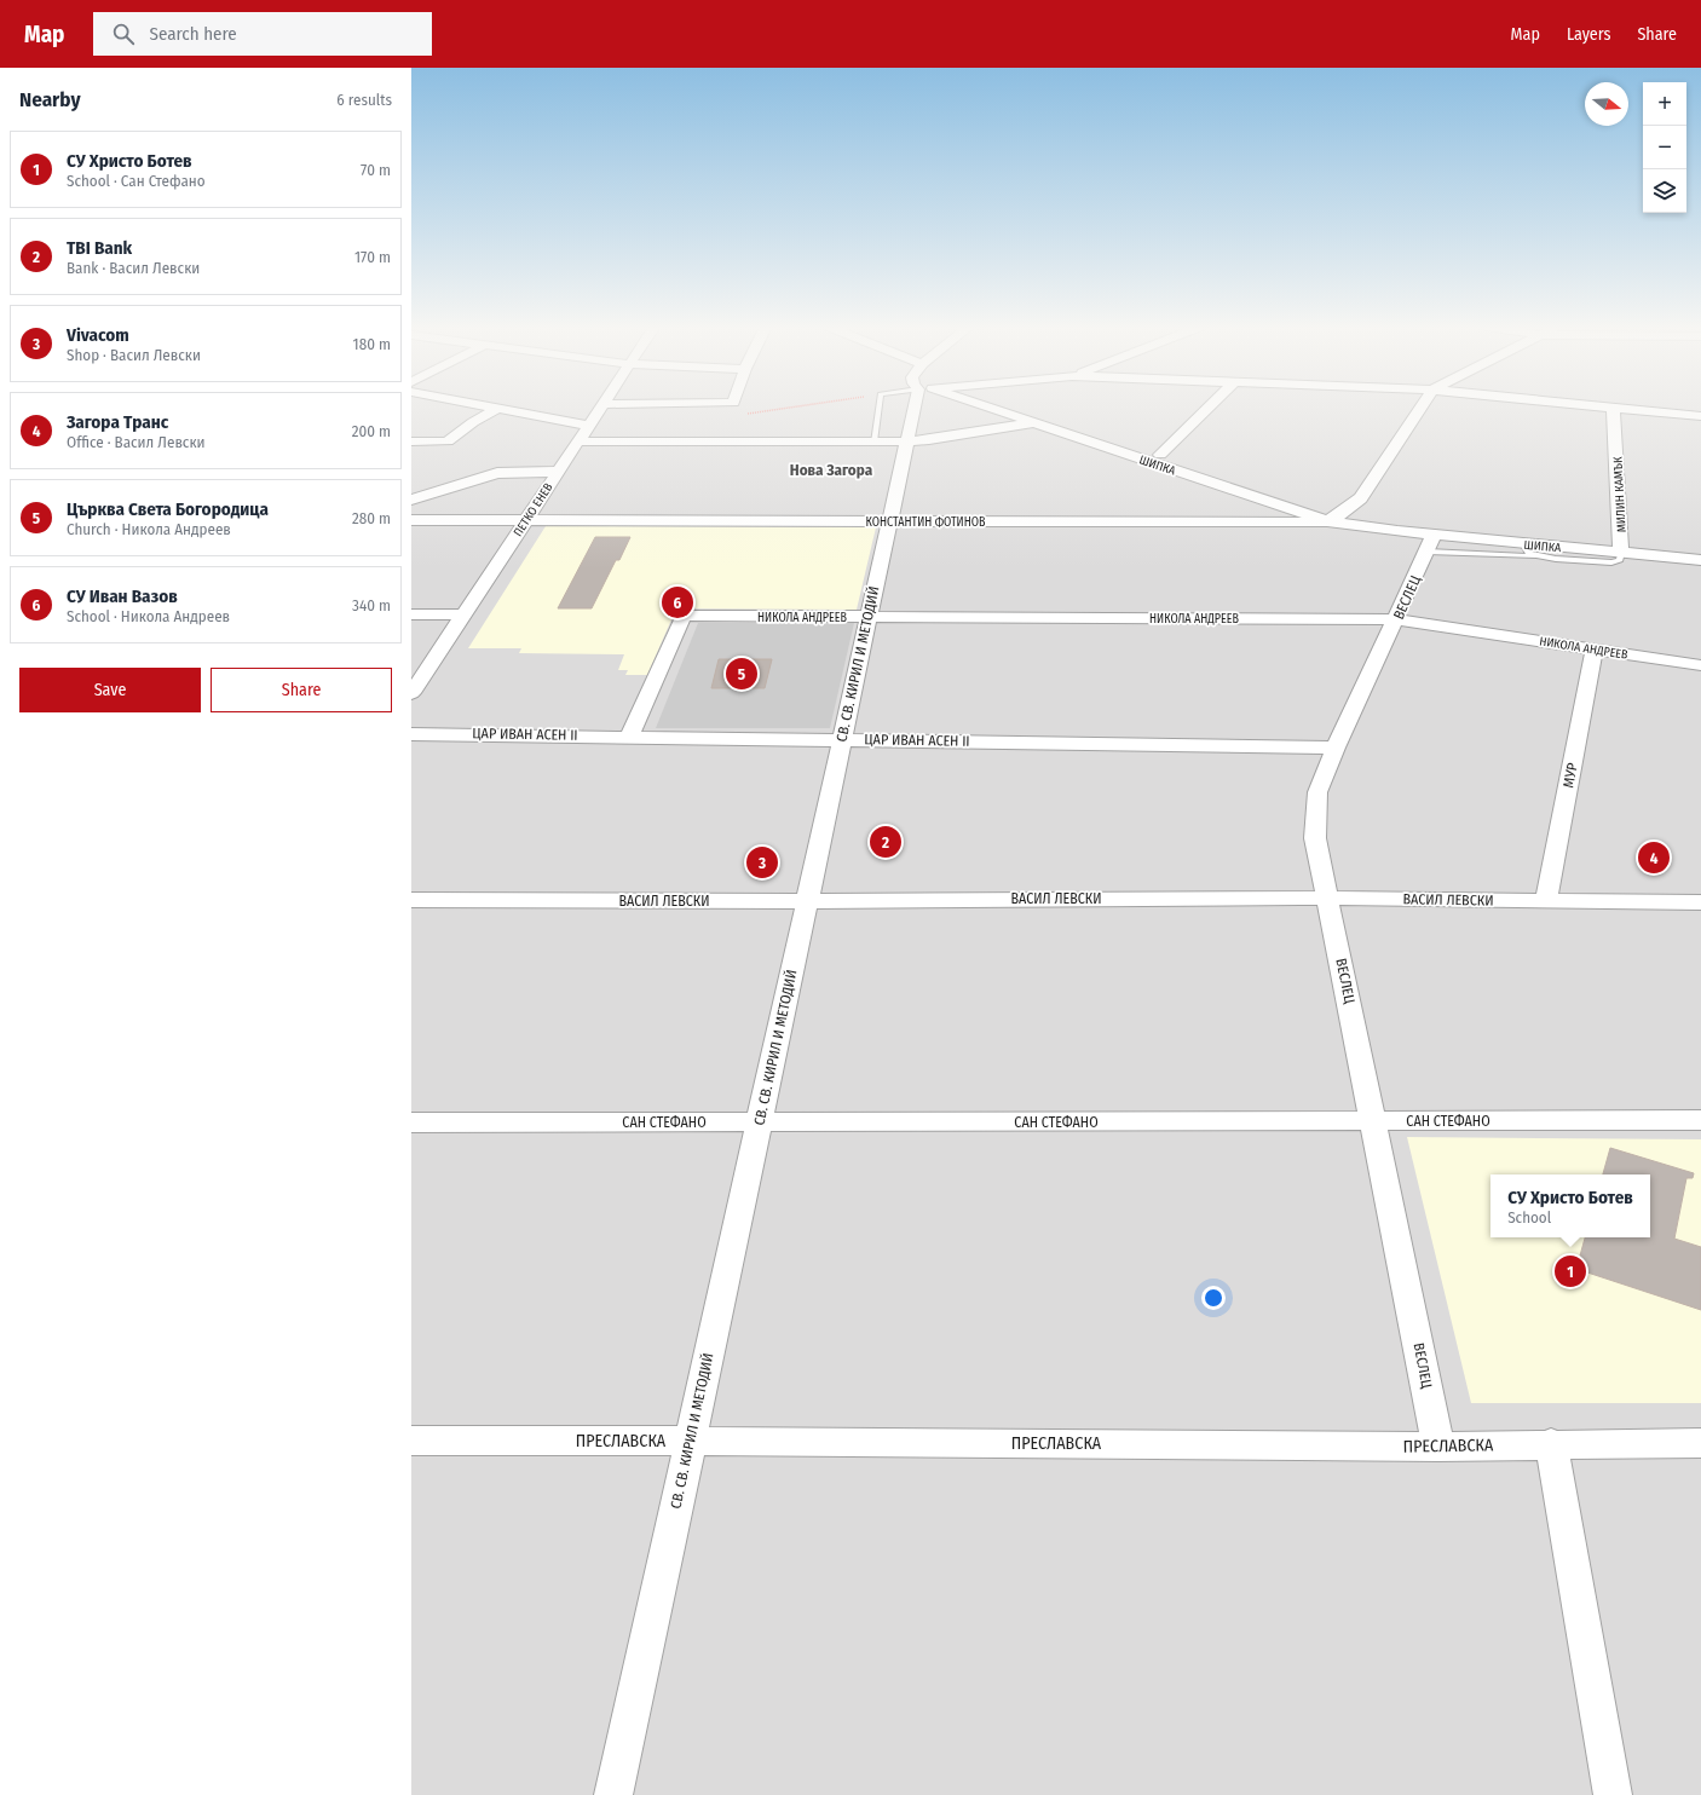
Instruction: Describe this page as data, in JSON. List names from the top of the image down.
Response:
{
  "streets": {
    "street": [
      "ШИПКА",
      "МИЛИН КАМЪК",
      "ПЕТКО ЕНЕВ",
      "КОНСТАНТИН ФОТИНОВ",
      "ВЕСЛЕЦ",
      "НИКОЛА АНДРЕЕВ",
      "СВ. СВ. КИРИЛ И МЕТОДИЙ",
      "ЦАР ИВАН АСЕН II",
      "МУР",
      "ВАСИЛ ЛЕВСКИ",
      "САН СТЕФАНО",
      "ПРЕСЛАВСКА"
    ]
  },
  "crossings": [
    ["ШИПКА", "МИЛИН КАМЪК"],
    ["ШИПКА", "КОНСТАНТИН ФОТИНОВ"],
    ["ШИПКА", "ВЕСЛЕЦ"],
    ["ПЕТКО ЕНЕВ", "КОНСТАНТИН ФОТИНОВ"],
    ["КОНСТАНТИН ФОТИНОВ", "СВ. СВ. КИРИЛ И МЕТОДИЙ"],
    ["ВЕСЛЕЦ", "НИКОЛА АНДРЕЕВ"],
    ["ВЕСЛЕЦ", "ЦАР ИВАН АСЕН II"],
    ["ВЕСЛЕЦ", "ВАСИЛ ЛЕВСКИ"],
    ["ВЕСЛЕЦ", "САН СТЕФАНО"],
    ["ВЕСЛЕЦ", "ПРЕСЛАВСКА"],
    ["НИКОЛА АНДРЕЕВ", "СВ. СВ. КИРИЛ И МЕТОДИЙ"],
    ["НИКОЛА АНДРЕЕВ", "ЦАР ИВАН АСЕН II"],
    ["НИКОЛА АНДРЕЕВ", "МУР"],
    ["СВ. СВ. КИРИЛ И МЕТОДИЙ", "ЦАР ИВАН АСЕН II"],
    ["СВ. СВ. КИРИЛ И МЕТОДИЙ", "ВАСИЛ ЛЕВСКИ"],
    ["СВ. СВ. КИРИЛ И МЕТОДИЙ", "САН СТЕФАНО"],
    ["СВ. СВ. КИРИЛ И МЕТОДИЙ", "ПРЕСЛАВСКА"],
    ["МУР", "ВАСИЛ ЛЕВСКИ"]
  ],
  "districts": ["Нова Загора"],
  "north": "right",
  "page": {
    "header": "Map",
    "search": "Search here",
    "nav": ["Map", "Layers", "Share"],
    "heading": ["Nearby", "6 results"],
    "map_buttons": ["+", "−"],
    "list": [
      {
        "mark": "1",
        "name": "СУ Христо Ботев",
        "note": "School · Сан Стефано",
        "value": "70 m"
      },
      {
        "mark": "2",
        "name": "TBI Bank",
        "note": "Bank · Васил Левски",
        "value": "170 m"
      },
      {
        "mark": "3",
        "name": "Vivacom",
        "note": "Shop · Васил Левски",
        "value": "180 m"
      },
      {
        "mark": "4",
        "name": "Загора Транс",
        "note": "Office · Васил Левски",
        "value": "200 m"
      },
      {
        "mark": "5",
        "name": "Църква Света Богородица",
        "note": "Church · Никола Андреев",
        "value": "280 m"
      },
      {
        "mark": "6",
        "name": "СУ Иван Вазов",
        "note": "School · Никола Андреев",
        "value": "340 m"
      }
    ],
    "pins": [
      "6",
      "5",
      "2",
      "4",
      "3",
      "1"
    ],
    "buttons": ["Save", "Share"],
    "popup": ["СУ Христо Ботев", "School"]
  }
}
